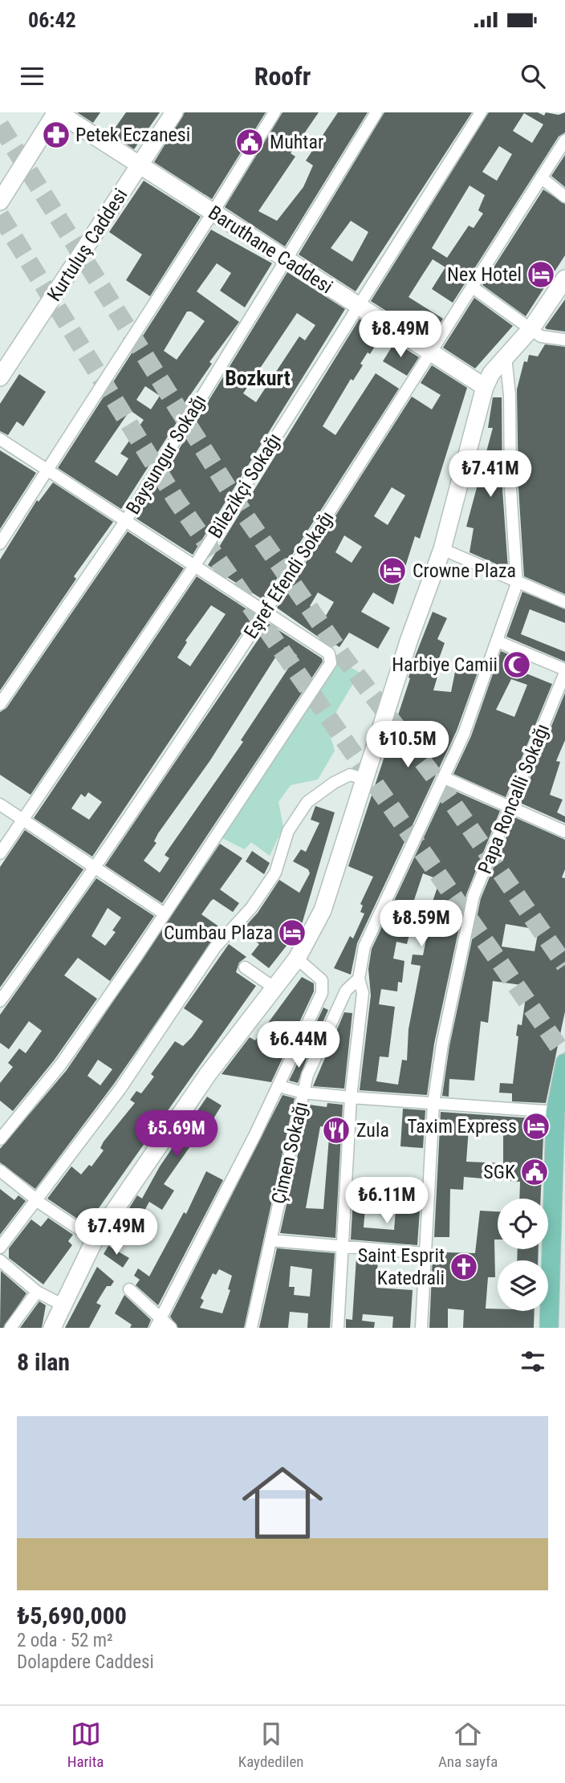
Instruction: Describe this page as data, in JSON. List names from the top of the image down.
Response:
{
  "streets": {
    "main road": ["Kurtuluş Caddesi", "Baruthane Caddesi"],
    "street": [
      "Baysungur Sokağı",
      "Bilezikçi Sokağı",
      "Eşref Efendi Sokağı",
      "Papa Roncalli Sokağı",
      "Çimen Sokağı"
    ]
  },
  "crossings": [
    ["Kurtuluş Caddesi", "Baruthane Caddesi"],
    ["Baruthane Caddesi", "Baysungur Sokağı"],
    ["Baruthane Caddesi", "Bilezikçi Sokağı"],
    ["Baruthane Caddesi", "Eşref Efendi Sokağı"]
  ],
  "districts": ["Bozkurt"],
  "places": {
    "pharmacy": ["Petek Eczanesi"],
    "public building": ["Muhtar", "SGK"],
    "hotel": [
      "Nex Hotel",
      "Crowne Plaza",
      "Cumbau Plaza",
      "Taxim Express"
    ],
    "mosque": ["Harbiye Camii"],
    "restaurant": ["Zula"],
    "church": ["Saint Esprit Katedrali"]
  },
  "page": {
    "status": "06:42",
    "header": "Roofr",
    "price": [
      "₺8.49M",
      "₺7.41M",
      "₺10.5M",
      "₺8.59M",
      "₺6.44M",
      "₺5.69M",
      "₺6.11M",
      "₺7.49M"
    ],
    "heading": "8 ilan",
    "list": [
      {
        "name": "₺5,690,000",
        "note": "2 oda · 52 m² · Dolapdere Caddesi"
      }
    ],
    "tabs": ["Harita", "Kaydedilen", "Ana sayfa"]
  }
}
